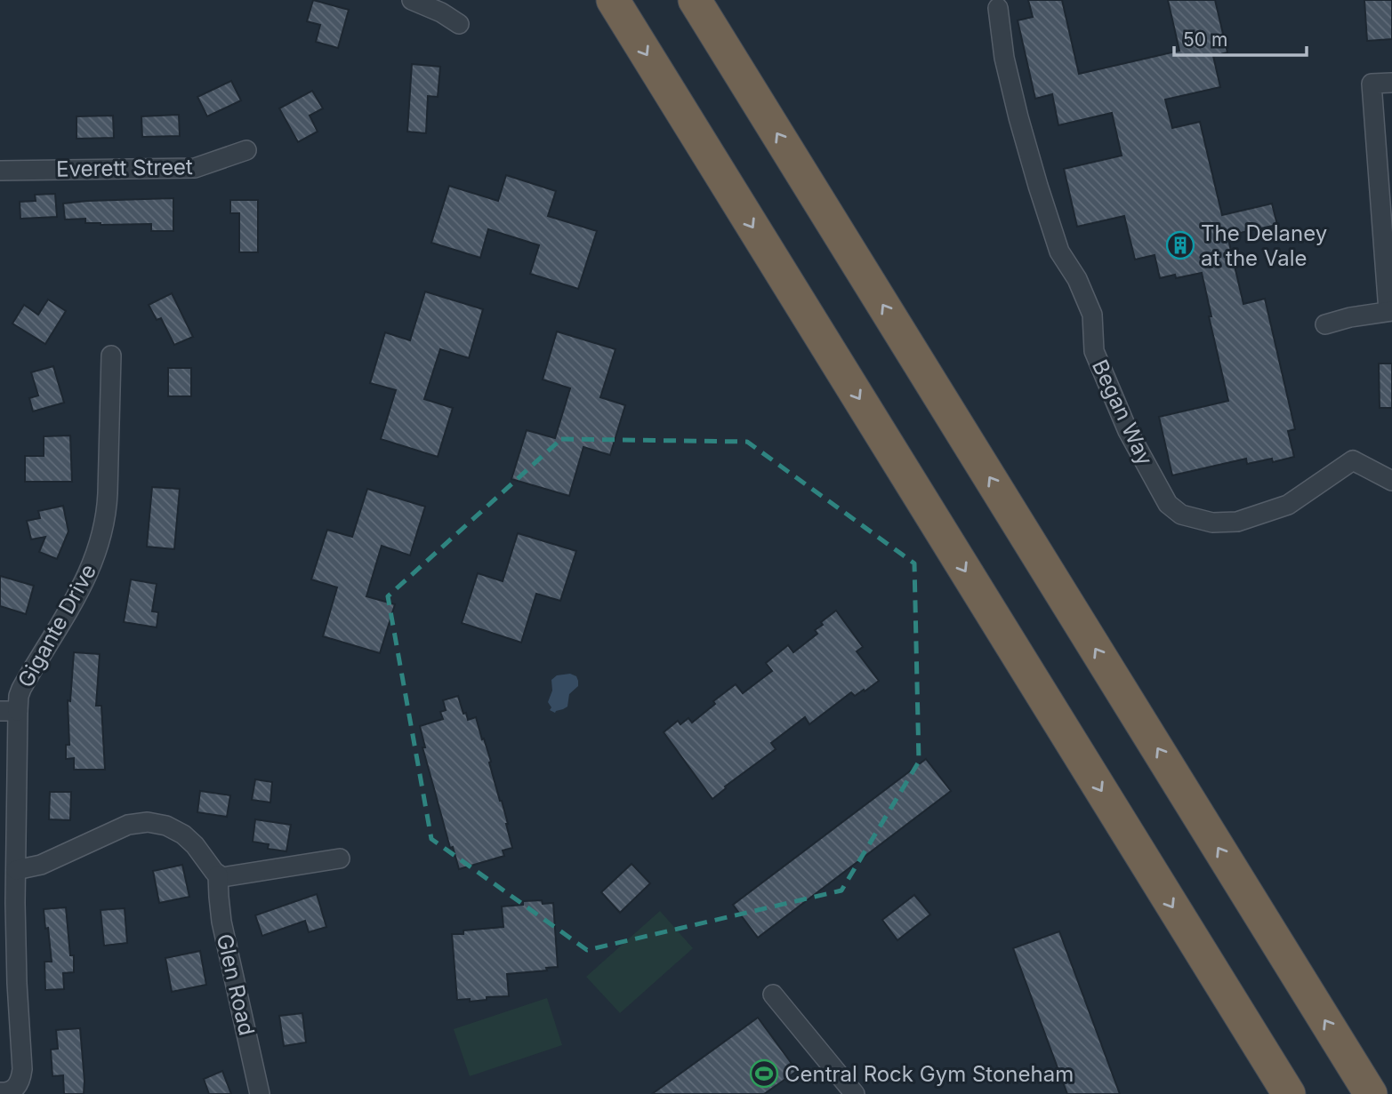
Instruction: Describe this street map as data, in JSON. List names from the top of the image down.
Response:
{
  "streets": {
    "street": [
      "Everett Street",
      "Began Way",
      "Gigante Drive",
      "Glen Road"
    ]
  },
  "places": {
    "building": ["The Delaney at the Vale"],
    "sports": ["Central Rock Gym Stoneham"]
  },
  "scale_bar": "50 m"
}
